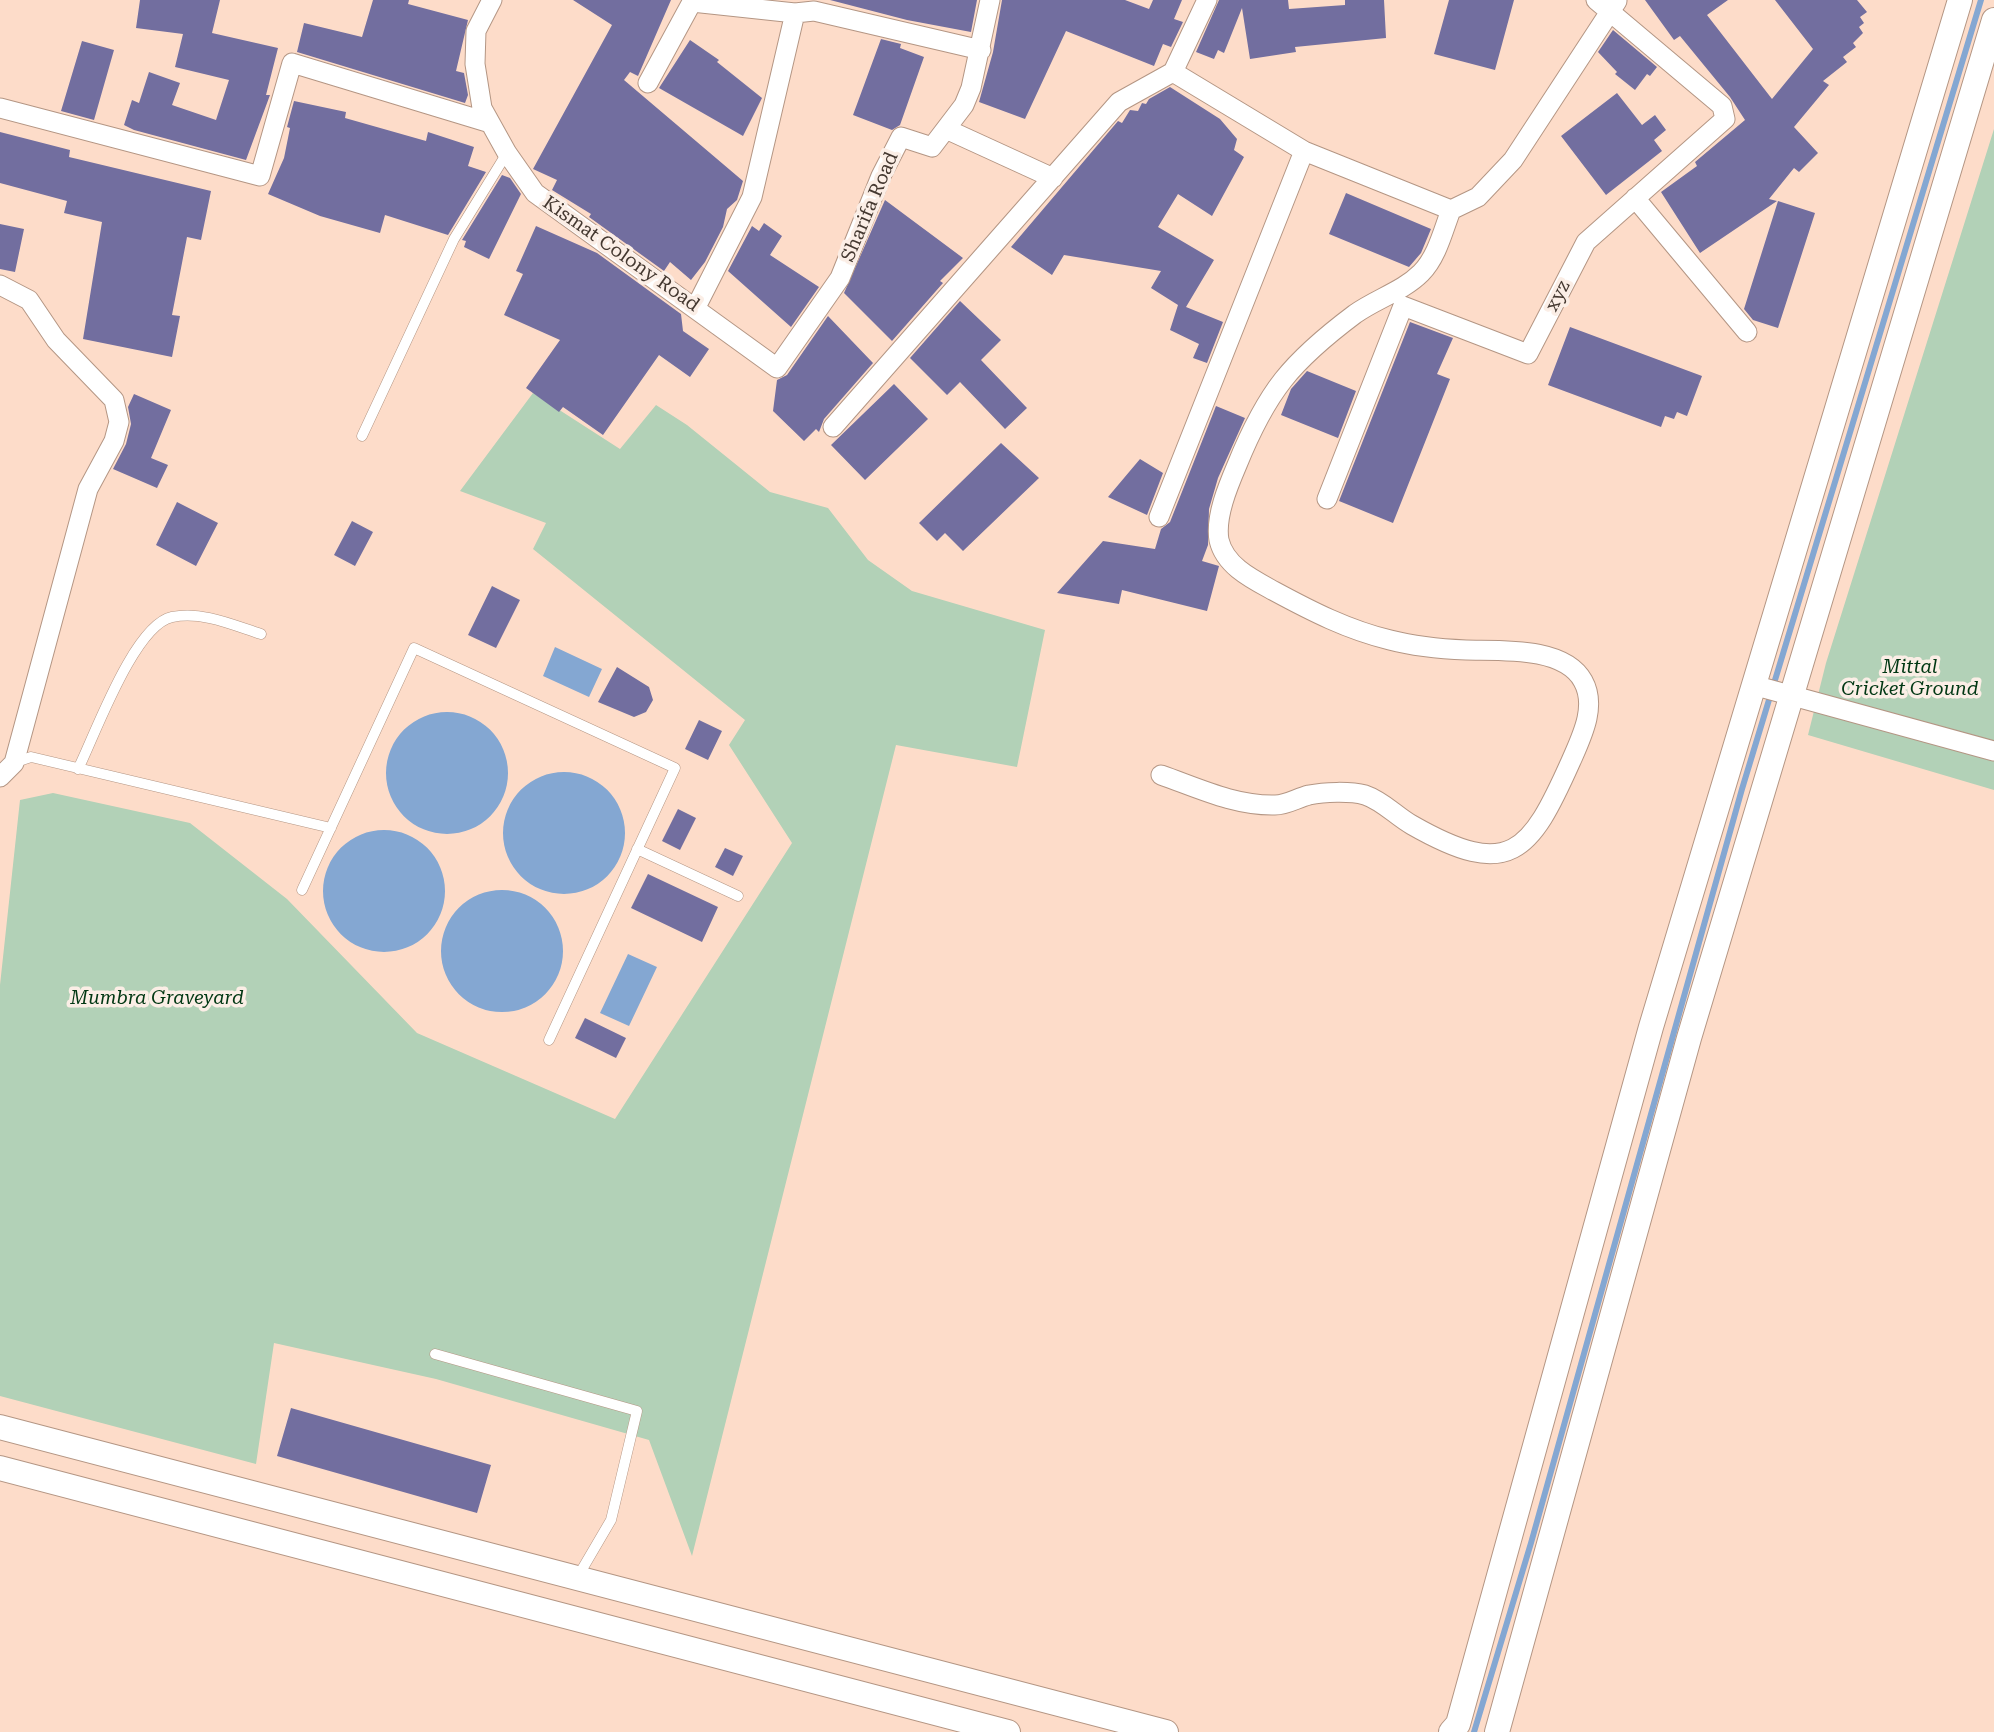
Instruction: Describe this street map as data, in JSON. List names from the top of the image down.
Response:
{
  "streets": {
    "street": ["Sharifa Road", "Kismat Colony Road", "xyz"]
  },
  "crossings": [
    ["Sharifa Road", "Kismat Colony Road"]
  ],
  "parks": ["Mittal Cricket Ground", "Mumbra Graveyard"]
}
